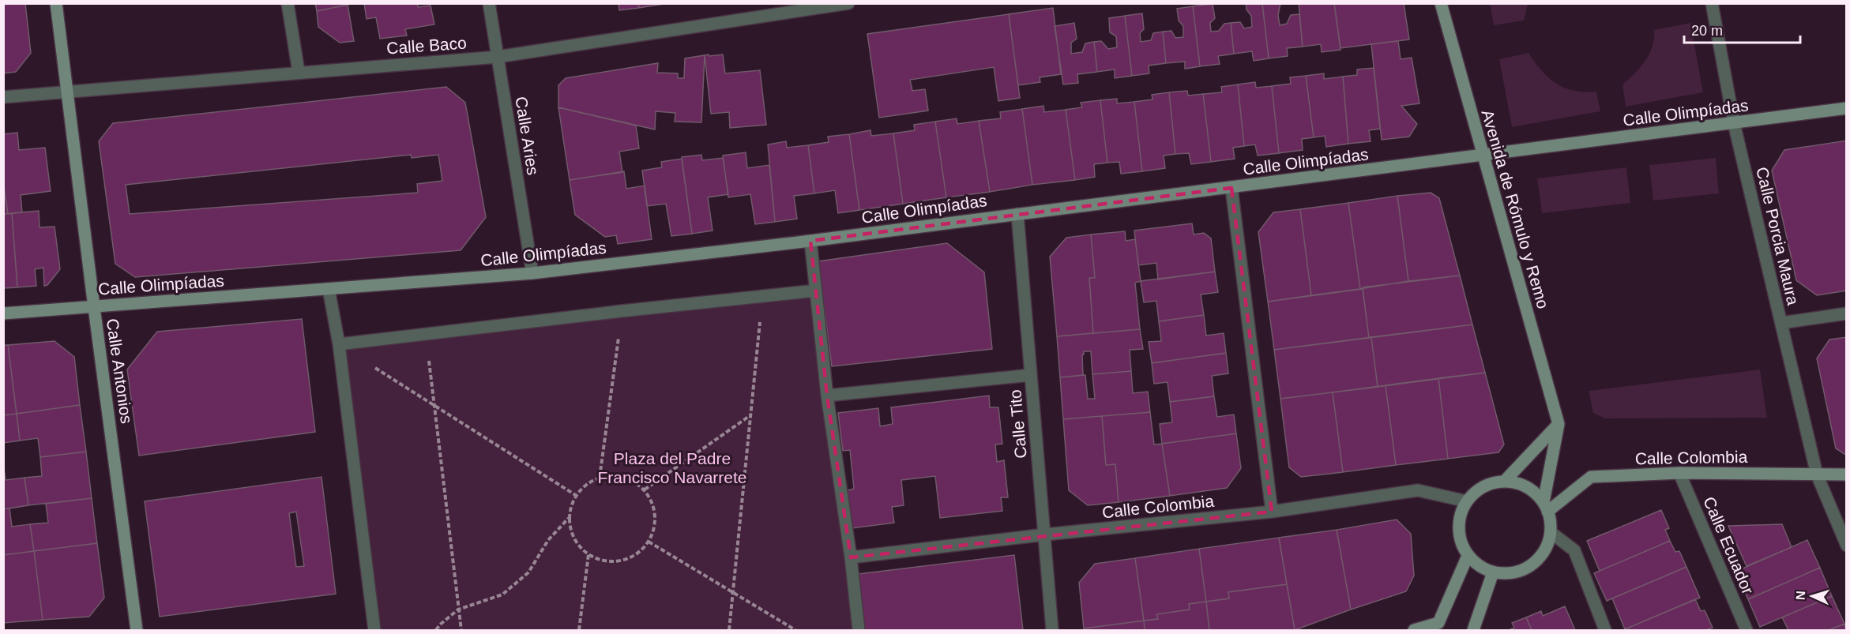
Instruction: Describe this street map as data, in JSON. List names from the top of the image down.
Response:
{
  "streets": {
    "street": [
      "Calle Baco",
      "Calle Olimpíadas",
      "Calle Aries",
      "Avenida de Rómulo y Remo",
      "Calle Porcia Maura",
      "Calle Antonios",
      "Calle Tito",
      "Calle Colombia",
      "Calle Ecuador"
    ]
  },
  "crossings": [
    ["Calle Baco", "Calle Aries"],
    ["Calle Baco", "Calle Antonios"],
    ["Calle Olimpíadas", "Calle Aries"],
    ["Calle Olimpíadas", "Avenida de Rómulo y Remo"],
    ["Calle Olimpíadas", "Calle Porcia Maura"],
    ["Calle Olimpíadas", "Calle Antonios"],
    ["Calle Olimpíadas", "Calle Tito"],
    ["Avenida de Rómulo y Remo", "Calle Colombia"],
    ["Calle Porcia Maura", "Calle Colombia"],
    ["Calle Tito", "Calle Colombia"],
    ["Calle Colombia", "Calle Ecuador"]
  ],
  "parks": ["Plaza del Padre Francisco Navarrete"],
  "scale_bar": "20 m",
  "north": "left"
}
